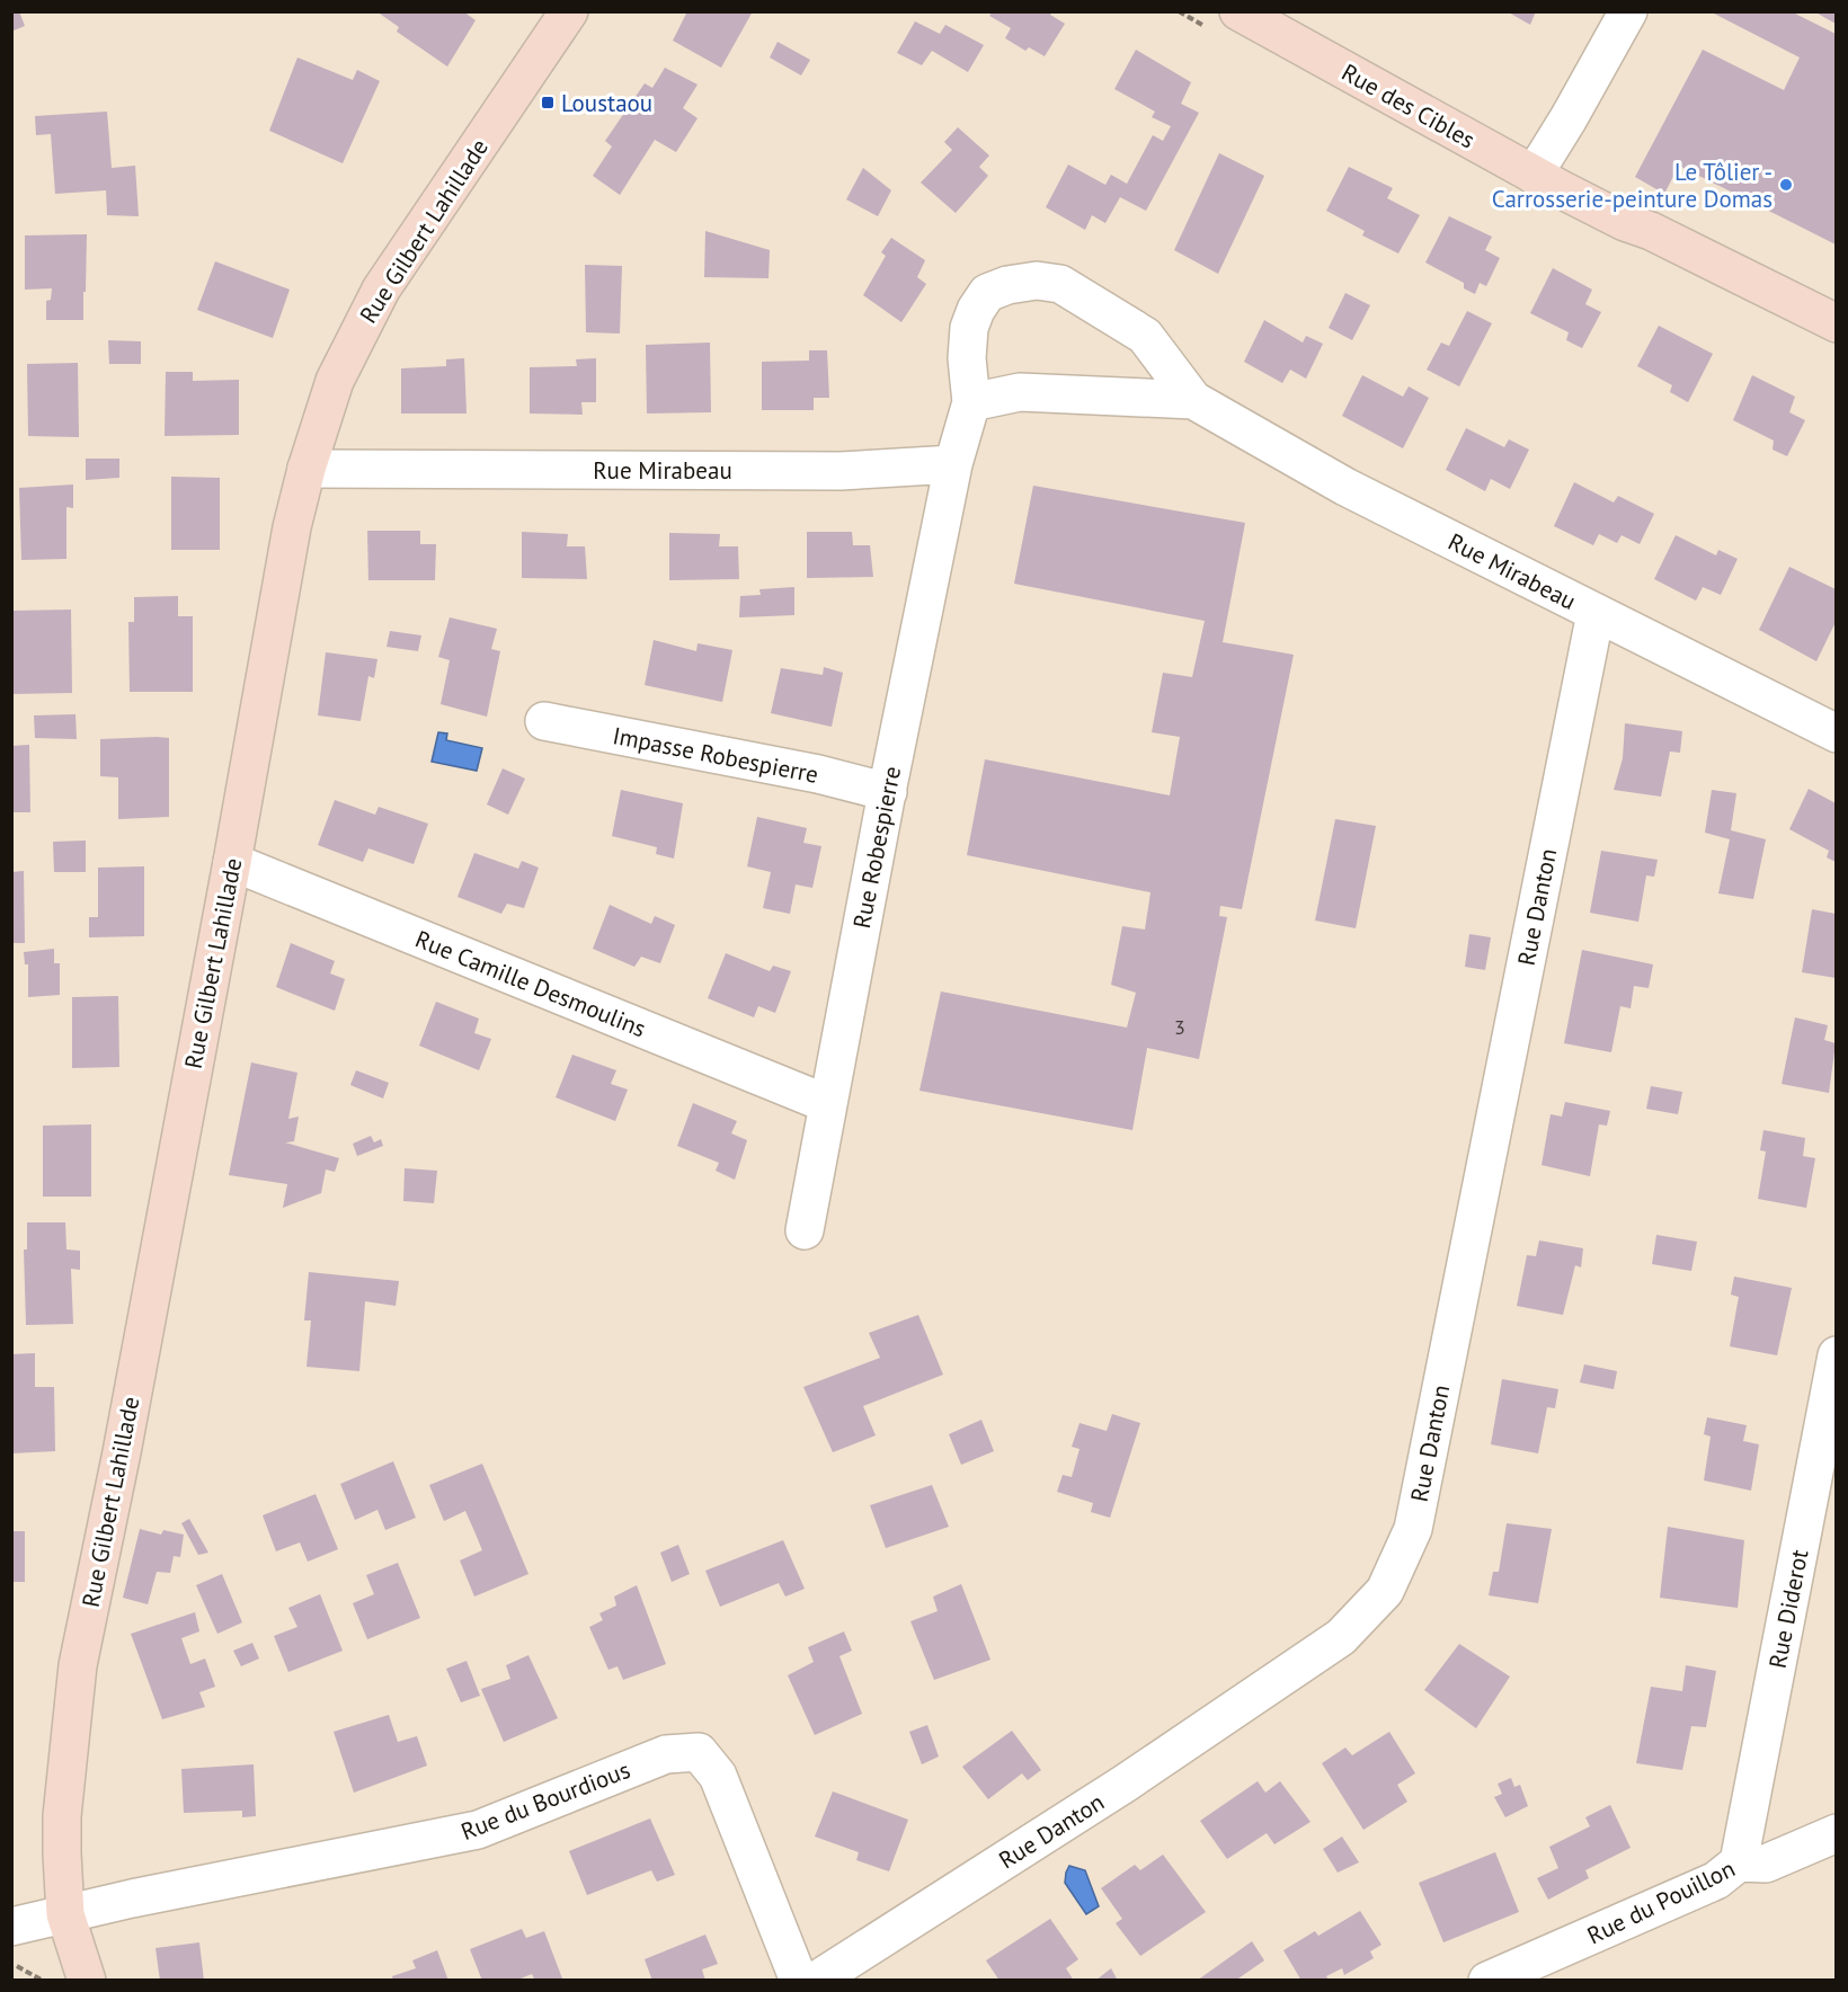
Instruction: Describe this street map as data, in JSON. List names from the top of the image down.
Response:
{
  "streets": {
    "street": [
      "Rue des Cibles",
      "Rue Gilbert Lahillade",
      "Rue Mirabeau",
      "Impasse Robespierre",
      "Rue Robespierre",
      "Rue Danton",
      "Rue Camille Desmoulins",
      "Rue Diderot",
      "Rue du Bourdious",
      "Rue du Pouillon"
    ]
  },
  "crossings": [
    ["Rue Gilbert Lahillade", "Rue Mirabeau"],
    ["Rue Gilbert Lahillade", "Rue Camille Desmoulins"],
    ["Rue Gilbert Lahillade", "Rue du Bourdious"],
    ["Rue Mirabeau", "Rue Robespierre"],
    ["Rue Mirabeau", "Rue Danton"],
    ["Impasse Robespierre", "Rue Robespierre"],
    ["Rue Robespierre", "Rue Camille Desmoulins"],
    ["Rue Diderot", "Rue du Pouillon"]
  ],
  "places": {
    "transit": ["Loustaou"],
    "other": ["Le Tôlier - Carrosserie-peinture Domas"]
  },
  "house_numbers": ["3"]
}
